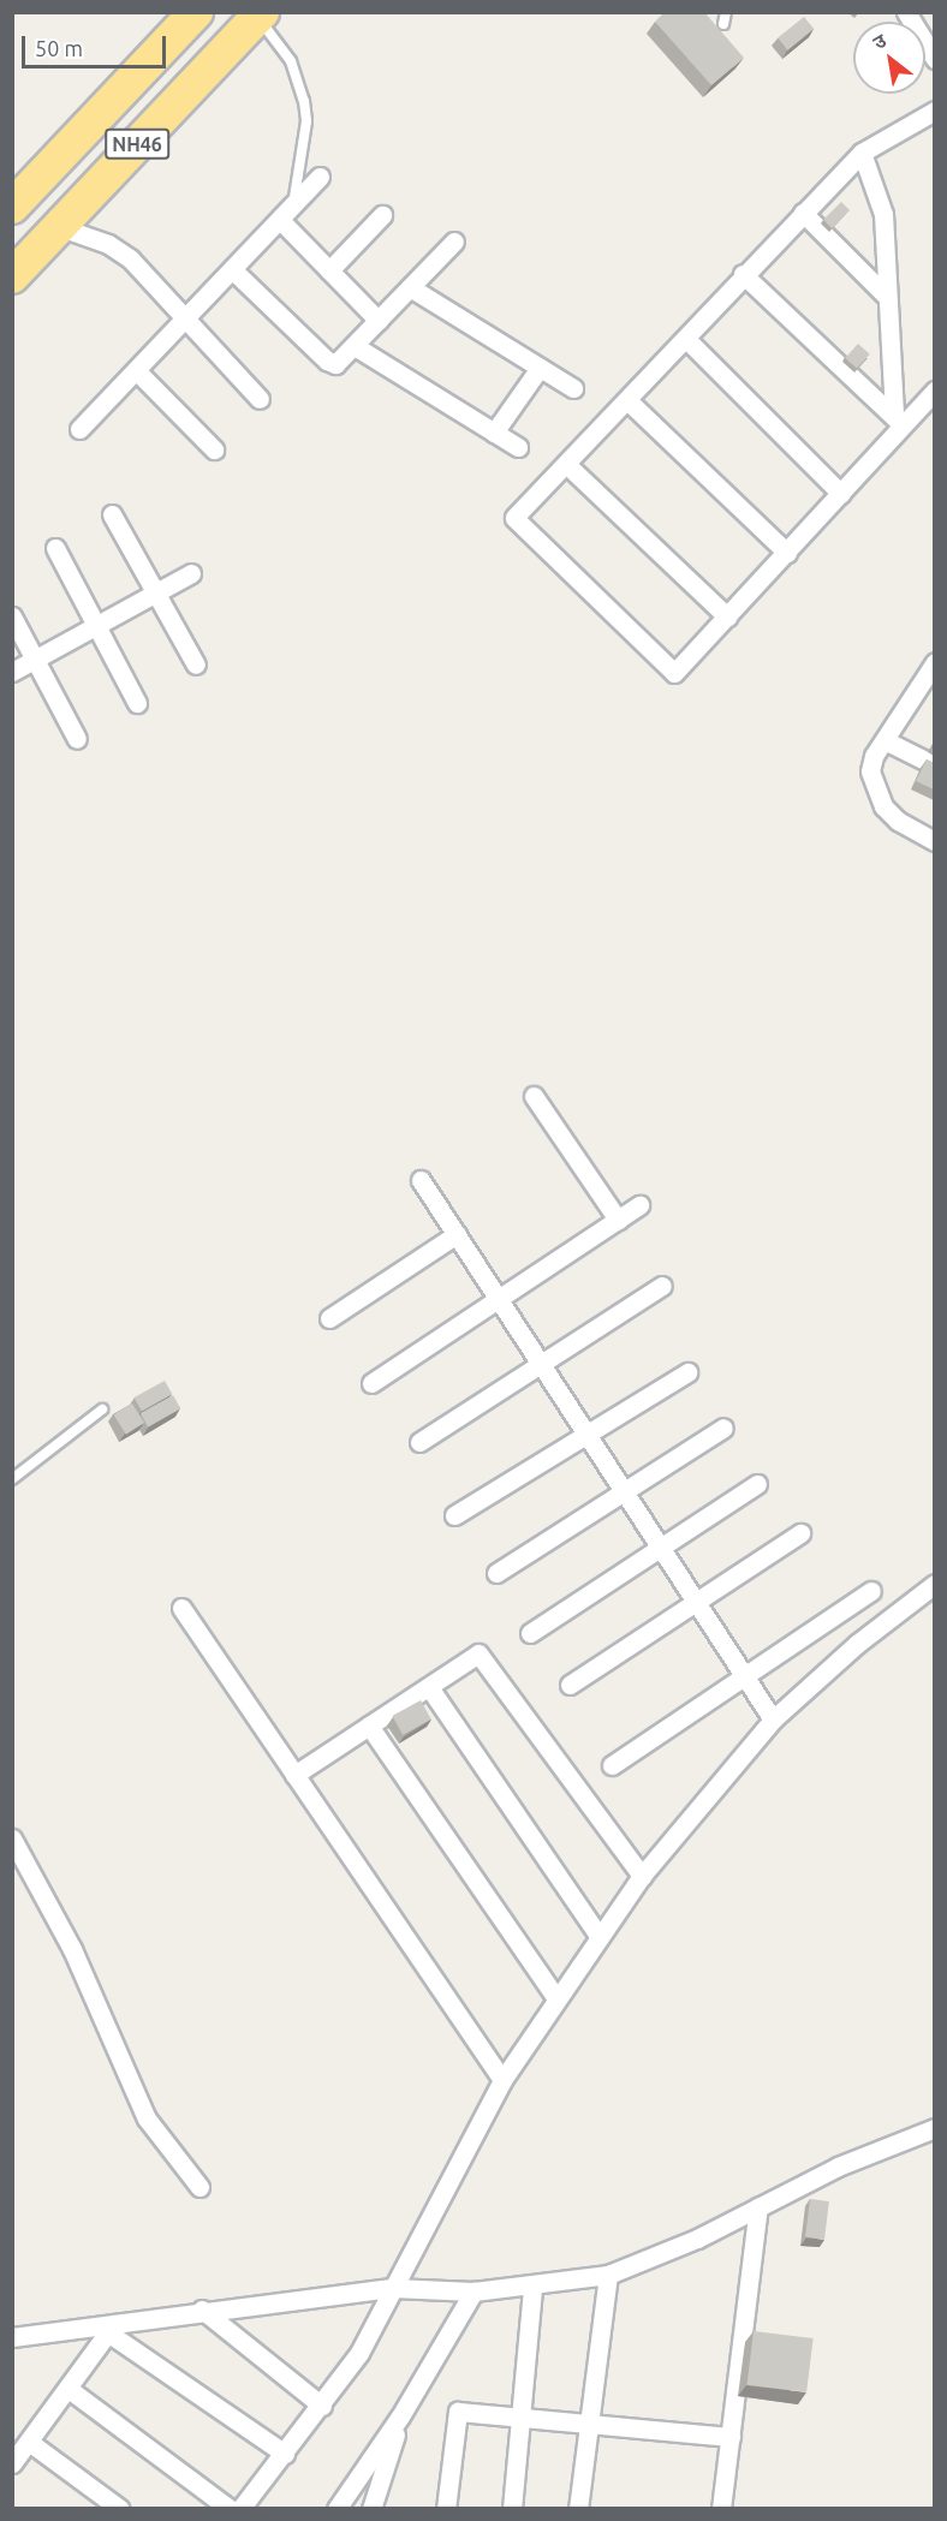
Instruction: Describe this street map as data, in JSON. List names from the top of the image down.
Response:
{
  "streets": {
    "highway": ["NH46"]
  },
  "scale_bar": "50 m",
  "north": "top left"
}
